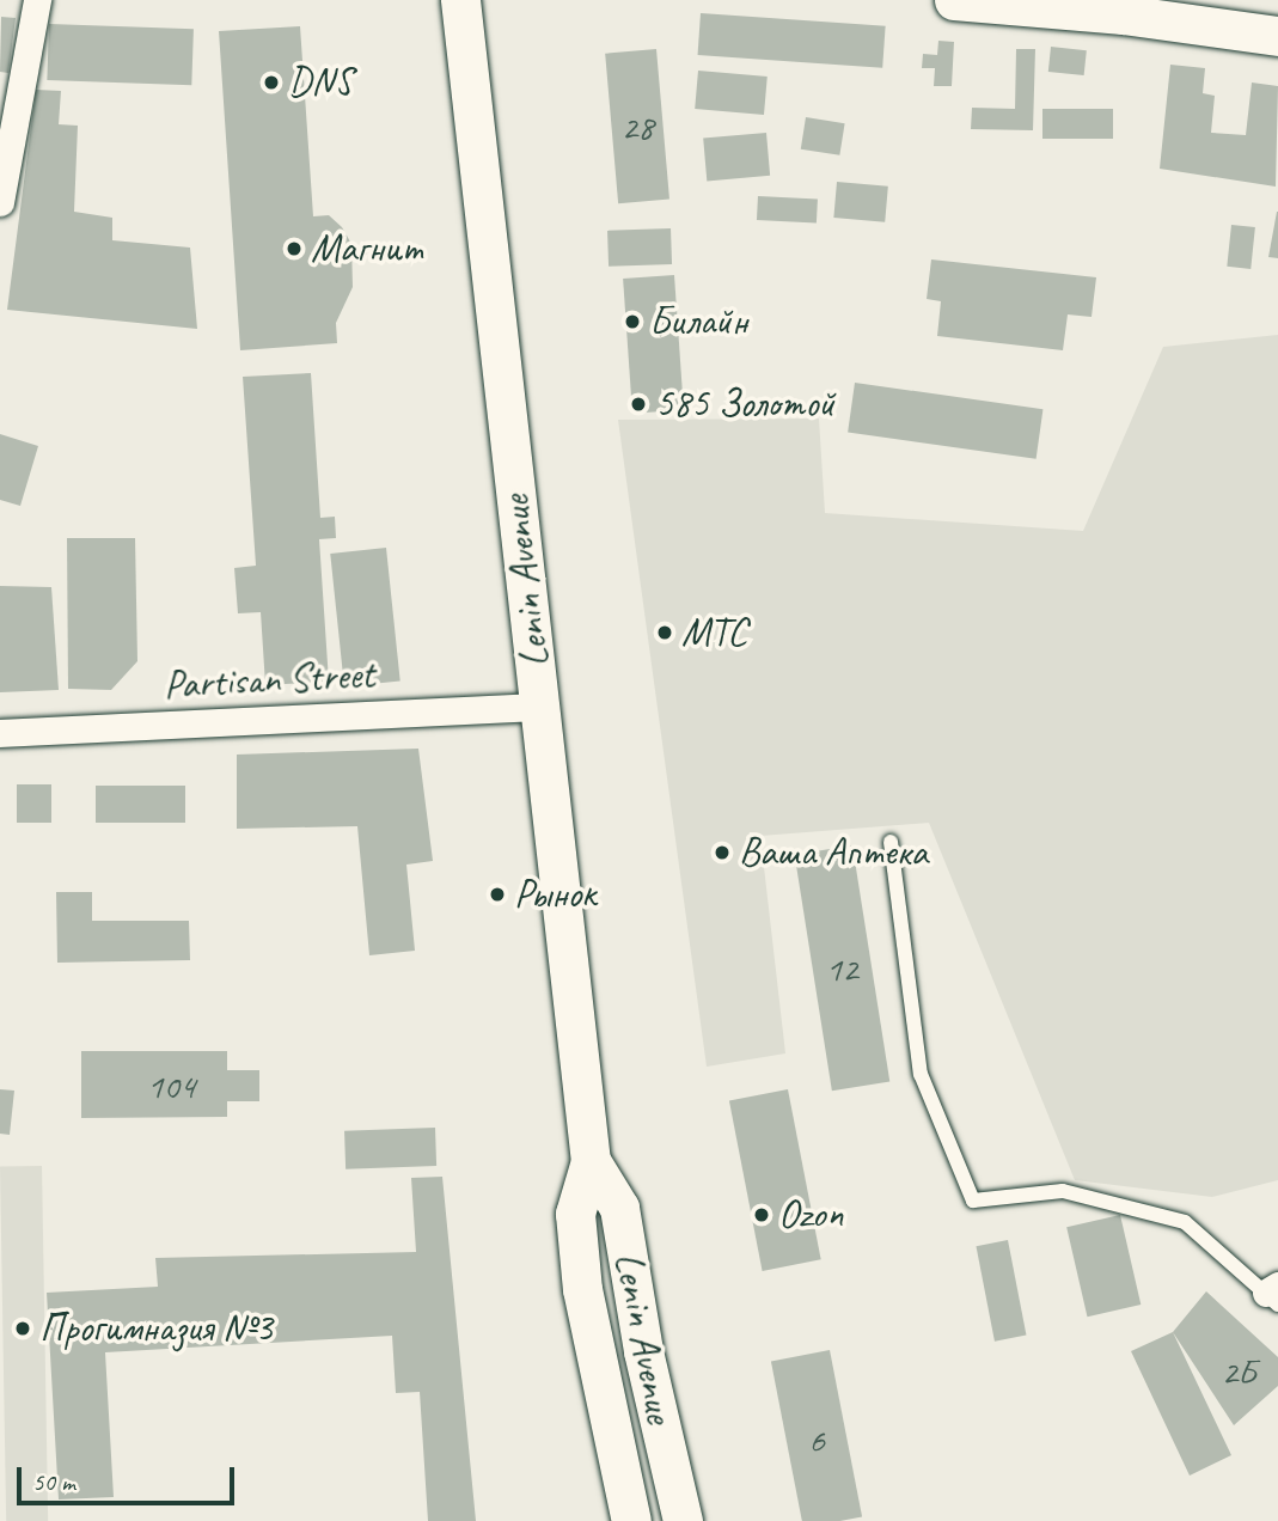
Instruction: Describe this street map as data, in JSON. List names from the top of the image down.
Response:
{
  "streets": {
    "main road": ["Lenin Avenue"],
    "street": ["Partisan Street"]
  },
  "crossings": [
    ["Lenin Avenue", "Partisan Street"]
  ],
  "places": [
    "DNS",
    "Магнит",
    "Билайн",
    "585 Золотой",
    "МТС",
    "Ваша Аптека",
    "Рынок",
    "Ozon",
    "Прогимназия №3"
  ],
  "house_numbers": [
    "28",
    "12",
    "104",
    "2Б",
    "6"
  ],
  "scale_bar": "50 m"
}
